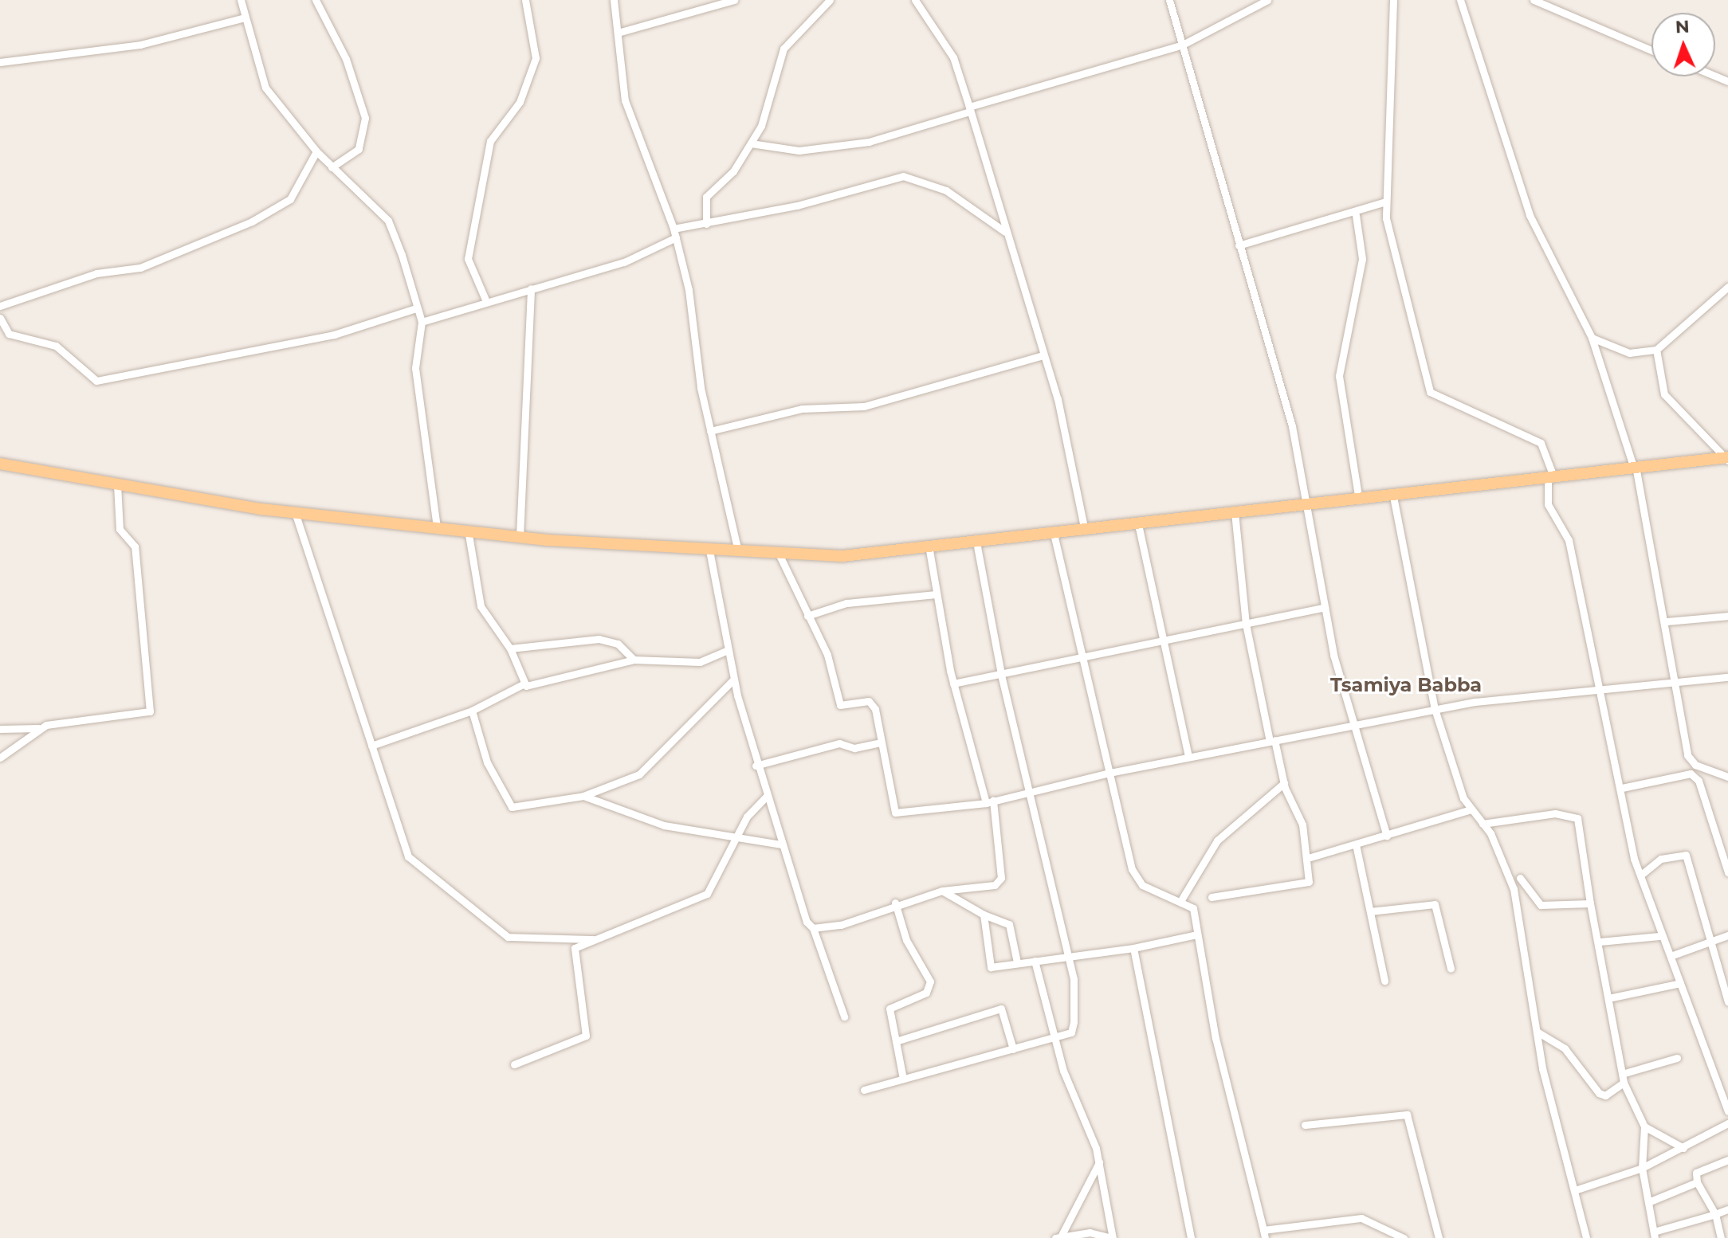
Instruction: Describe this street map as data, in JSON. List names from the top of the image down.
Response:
{
  "districts": ["Tsamiya Babba"],
  "north": "top"
}
